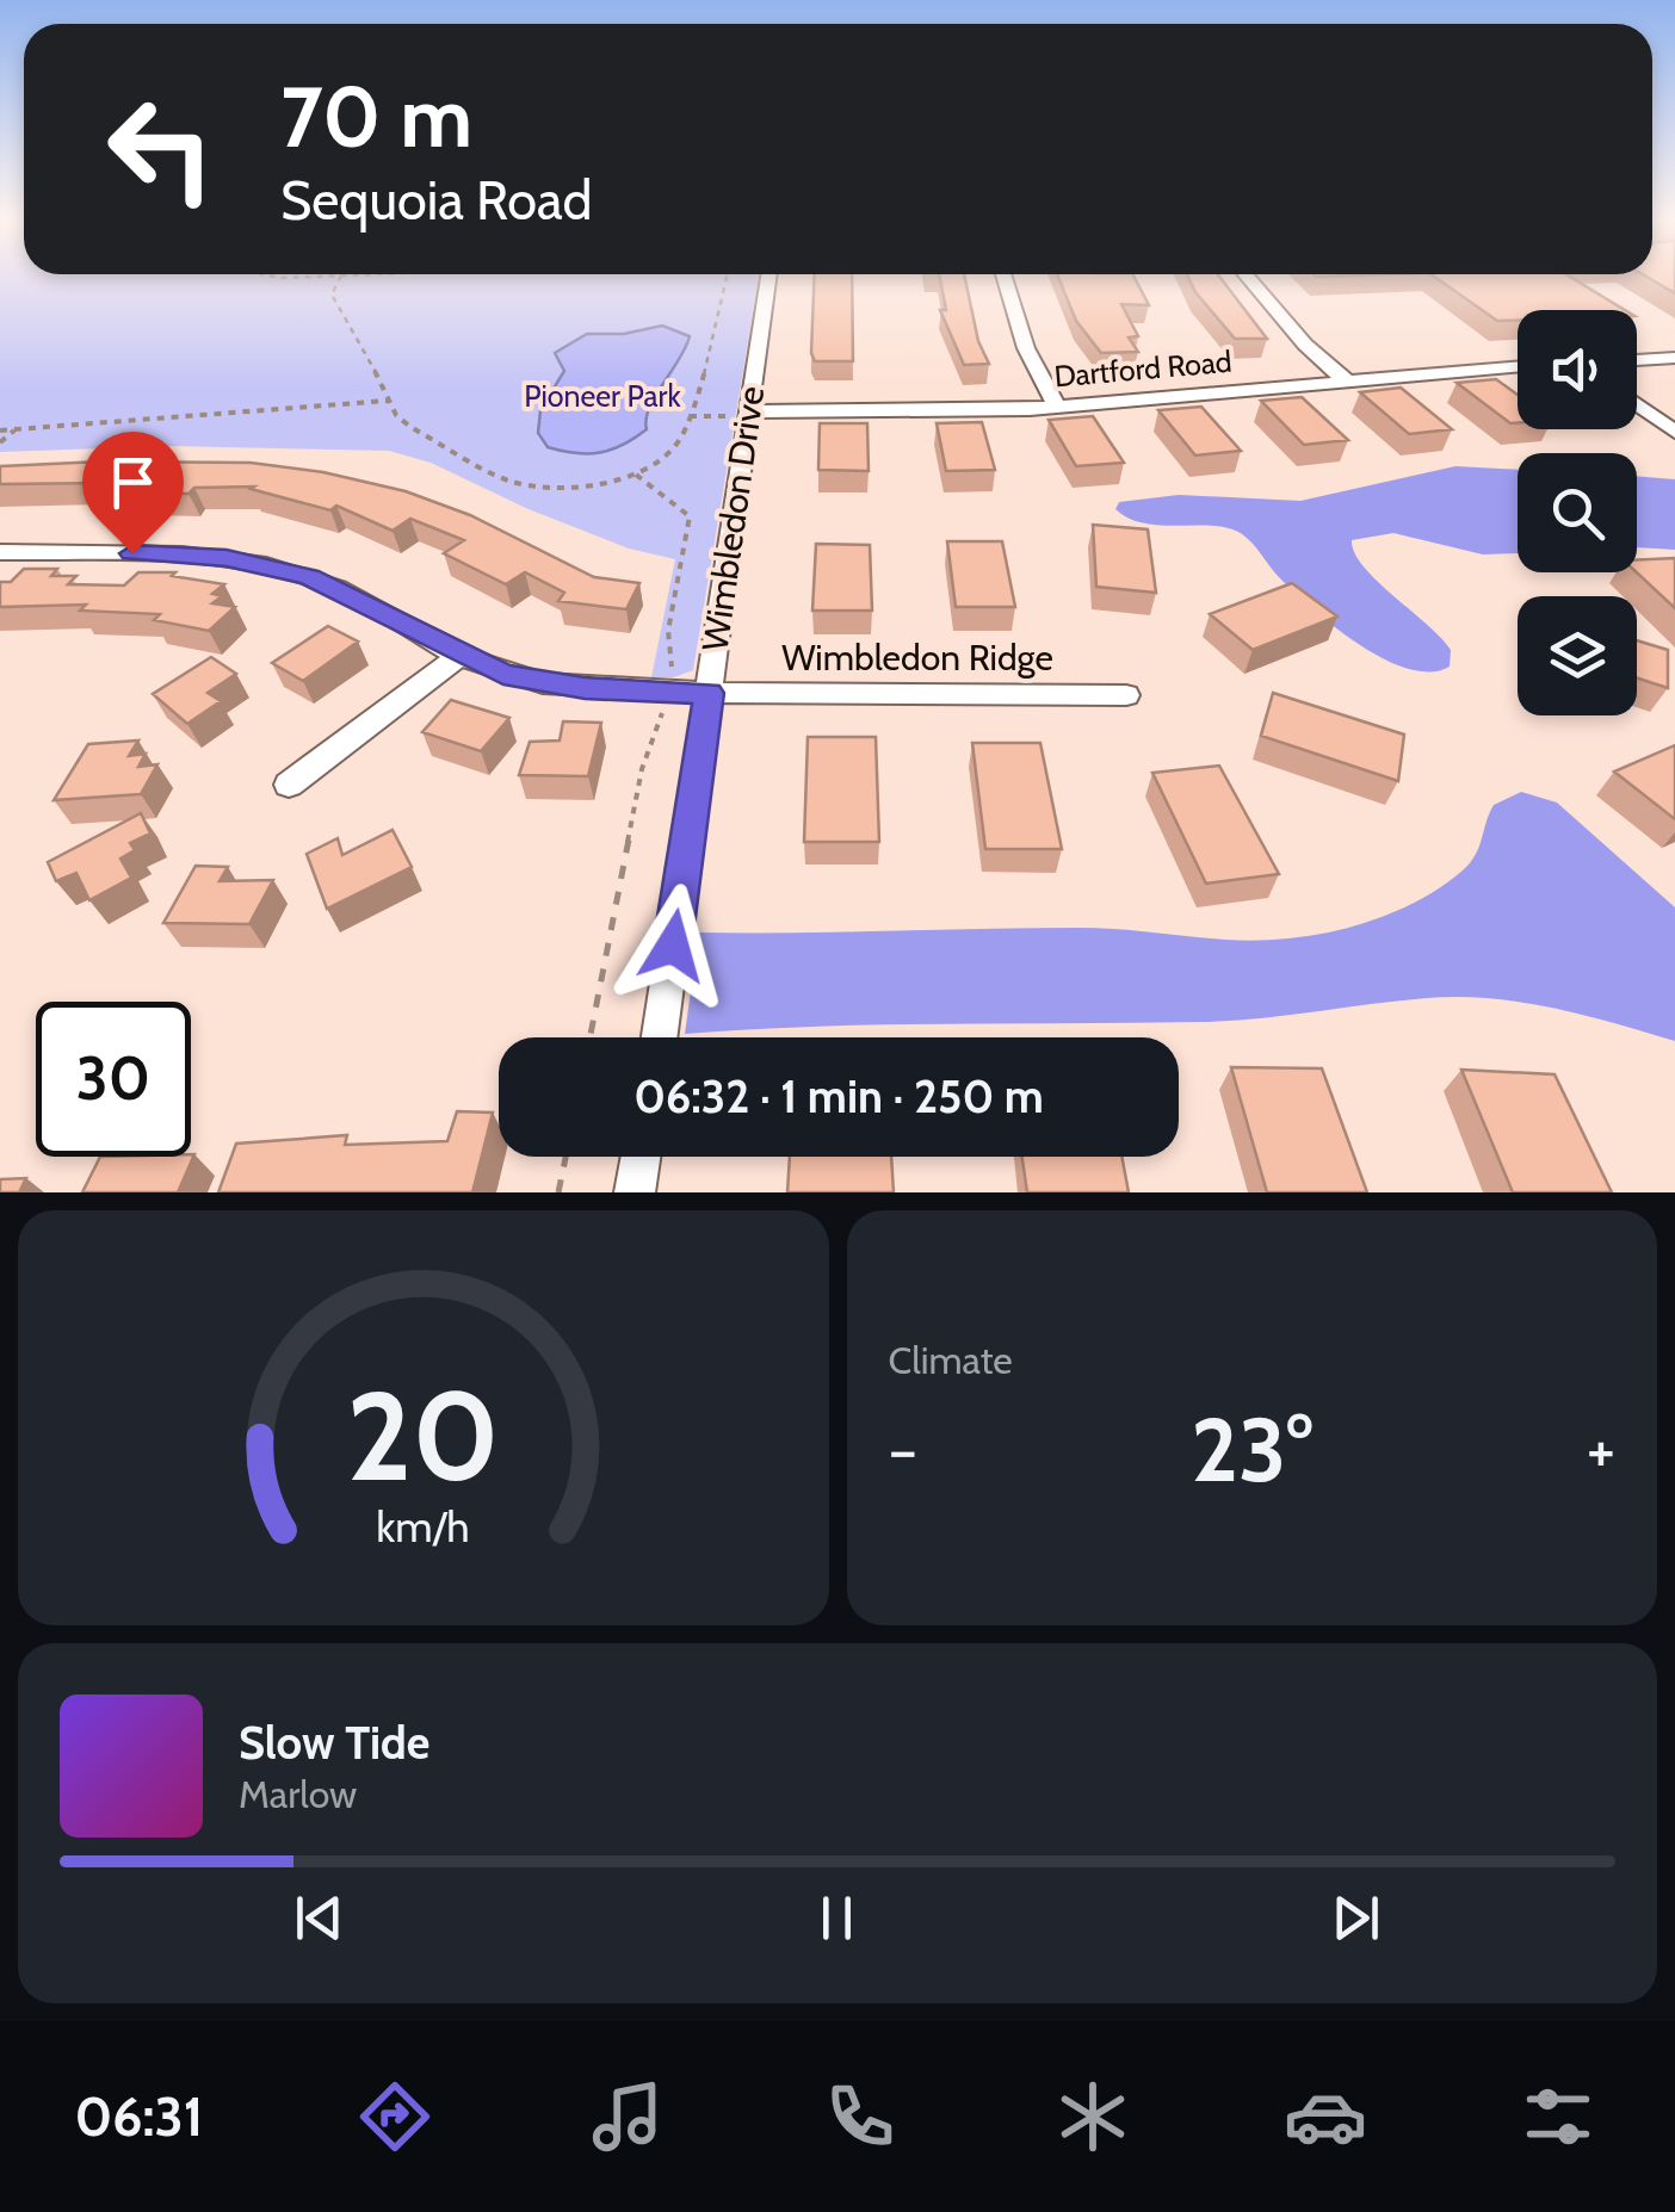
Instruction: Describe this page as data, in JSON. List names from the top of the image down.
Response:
{
  "streets": {
    "street": ["Dartford Road", "Wimbledon Drive", "Wimbledon Ridge"]
  },
  "crossings": [
    ["Dartford Road", "Wimbledon Drive"],
    ["Wimbledon Drive", "Wimbledon Ridge"]
  ],
  "parks": ["Pioneer Park"],
  "page": {
    "turn": ["70 m", "Sequoia Road"],
    "limit": "30",
    "trip": "06:32 · 1 min · 250 m",
    "tile": "Climate",
    "heat": ["−", "23°", "+"],
    "song": ["Slow Tide", "Marlow"],
    "tabs": "06:31",
    "gauge": ["20", "km/h"]
  }
}
